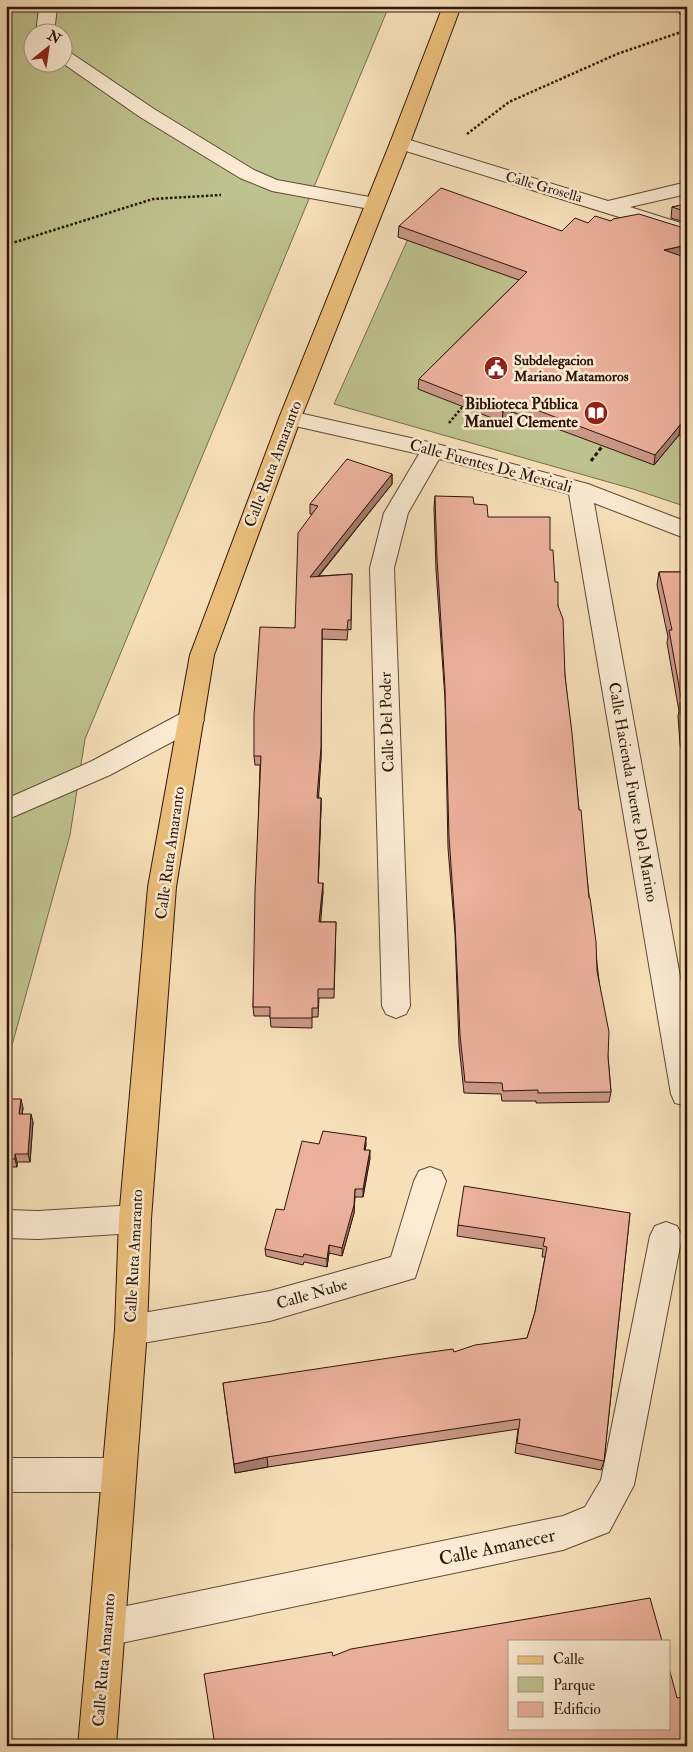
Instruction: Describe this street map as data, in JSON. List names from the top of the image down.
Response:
{
  "streets": {
    "main road": ["Calle Ruta Amaranto"],
    "street": [
      "Calle Grosella",
      "Calle Fuentes De Mexicali",
      "Calle Del Poder",
      "Calle Hacienda Fuente Del Marino",
      "Calle Nube",
      "Calle Amanecer"
    ]
  },
  "crossings": [
    ["Calle Grosella", "Calle Ruta Amaranto"],
    ["Calle Ruta Amaranto", "Calle Fuentes De Mexicali"],
    ["Calle Ruta Amaranto", "Calle Nube"],
    ["Calle Ruta Amaranto", "Calle Amanecer"],
    ["Calle Fuentes De Mexicali", "Calle Del Poder"],
    ["Calle Fuentes De Mexicali", "Calle Hacienda Fuente Del Marino"]
  ],
  "places": {
    "public building": ["Subdelegacion Mariano Matamoros"],
    "library": ["Biblioteca Pública Manuel Clemente"]
  },
  "legend": ["Calle", "Parque", "Edificio"],
  "north": "top right"
}
